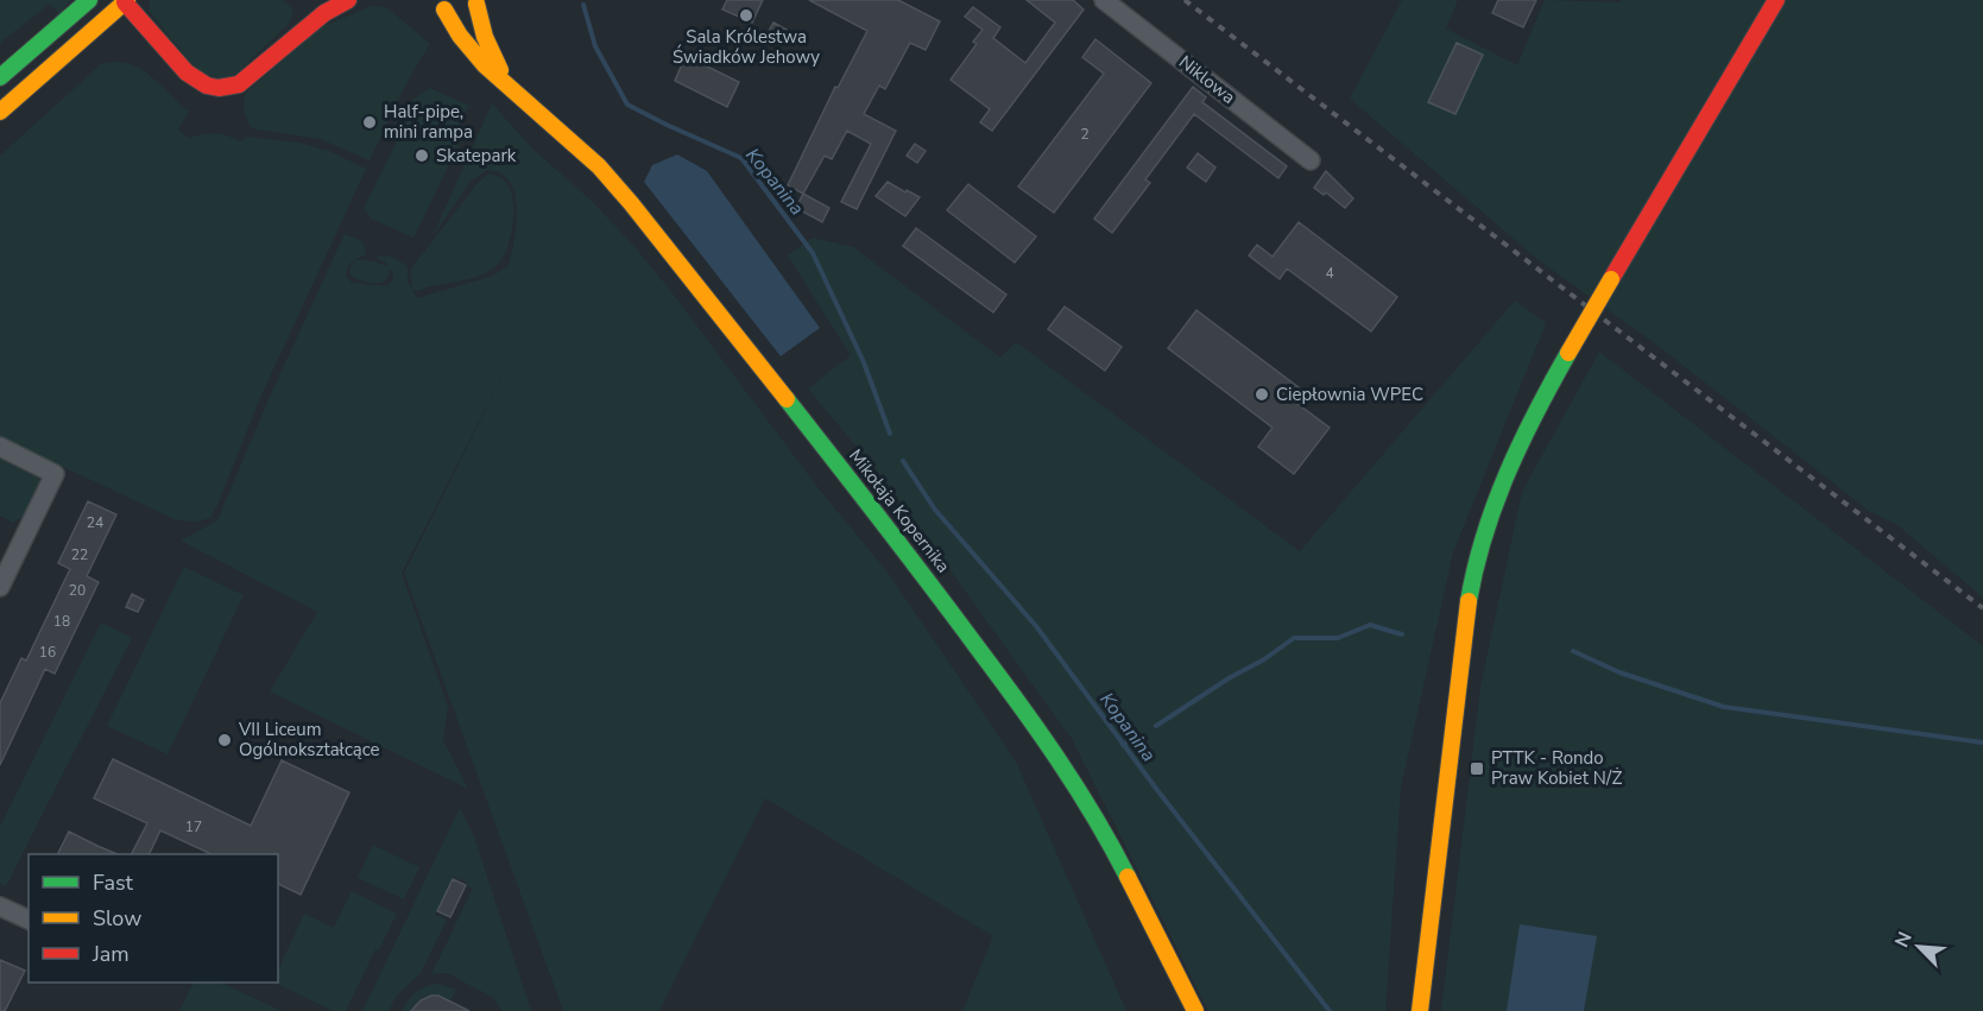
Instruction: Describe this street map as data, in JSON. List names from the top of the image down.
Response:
{
  "streets": {
    "street": ["Niklowa", "Mikołaja Kopernika"]
  },
  "water": ["Kopanina"],
  "places": {
    "other": [
      "Sala Królestwa Świadków Jehowy",
      "Half-pipe, mini rampa",
      "Skatepark",
      "Ciepłownia WPEC",
      "VII Liceum Ogólnokształcące"
    ],
    "transit": ["PTTK - Rondo Praw Kobiet N/Ż"]
  },
  "house_numbers": [
    "2",
    "4",
    "24",
    "22",
    "20",
    "18",
    "16",
    "17"
  ],
  "legend": ["Fast", "Slow", "Jam"],
  "north": "top left"
}
